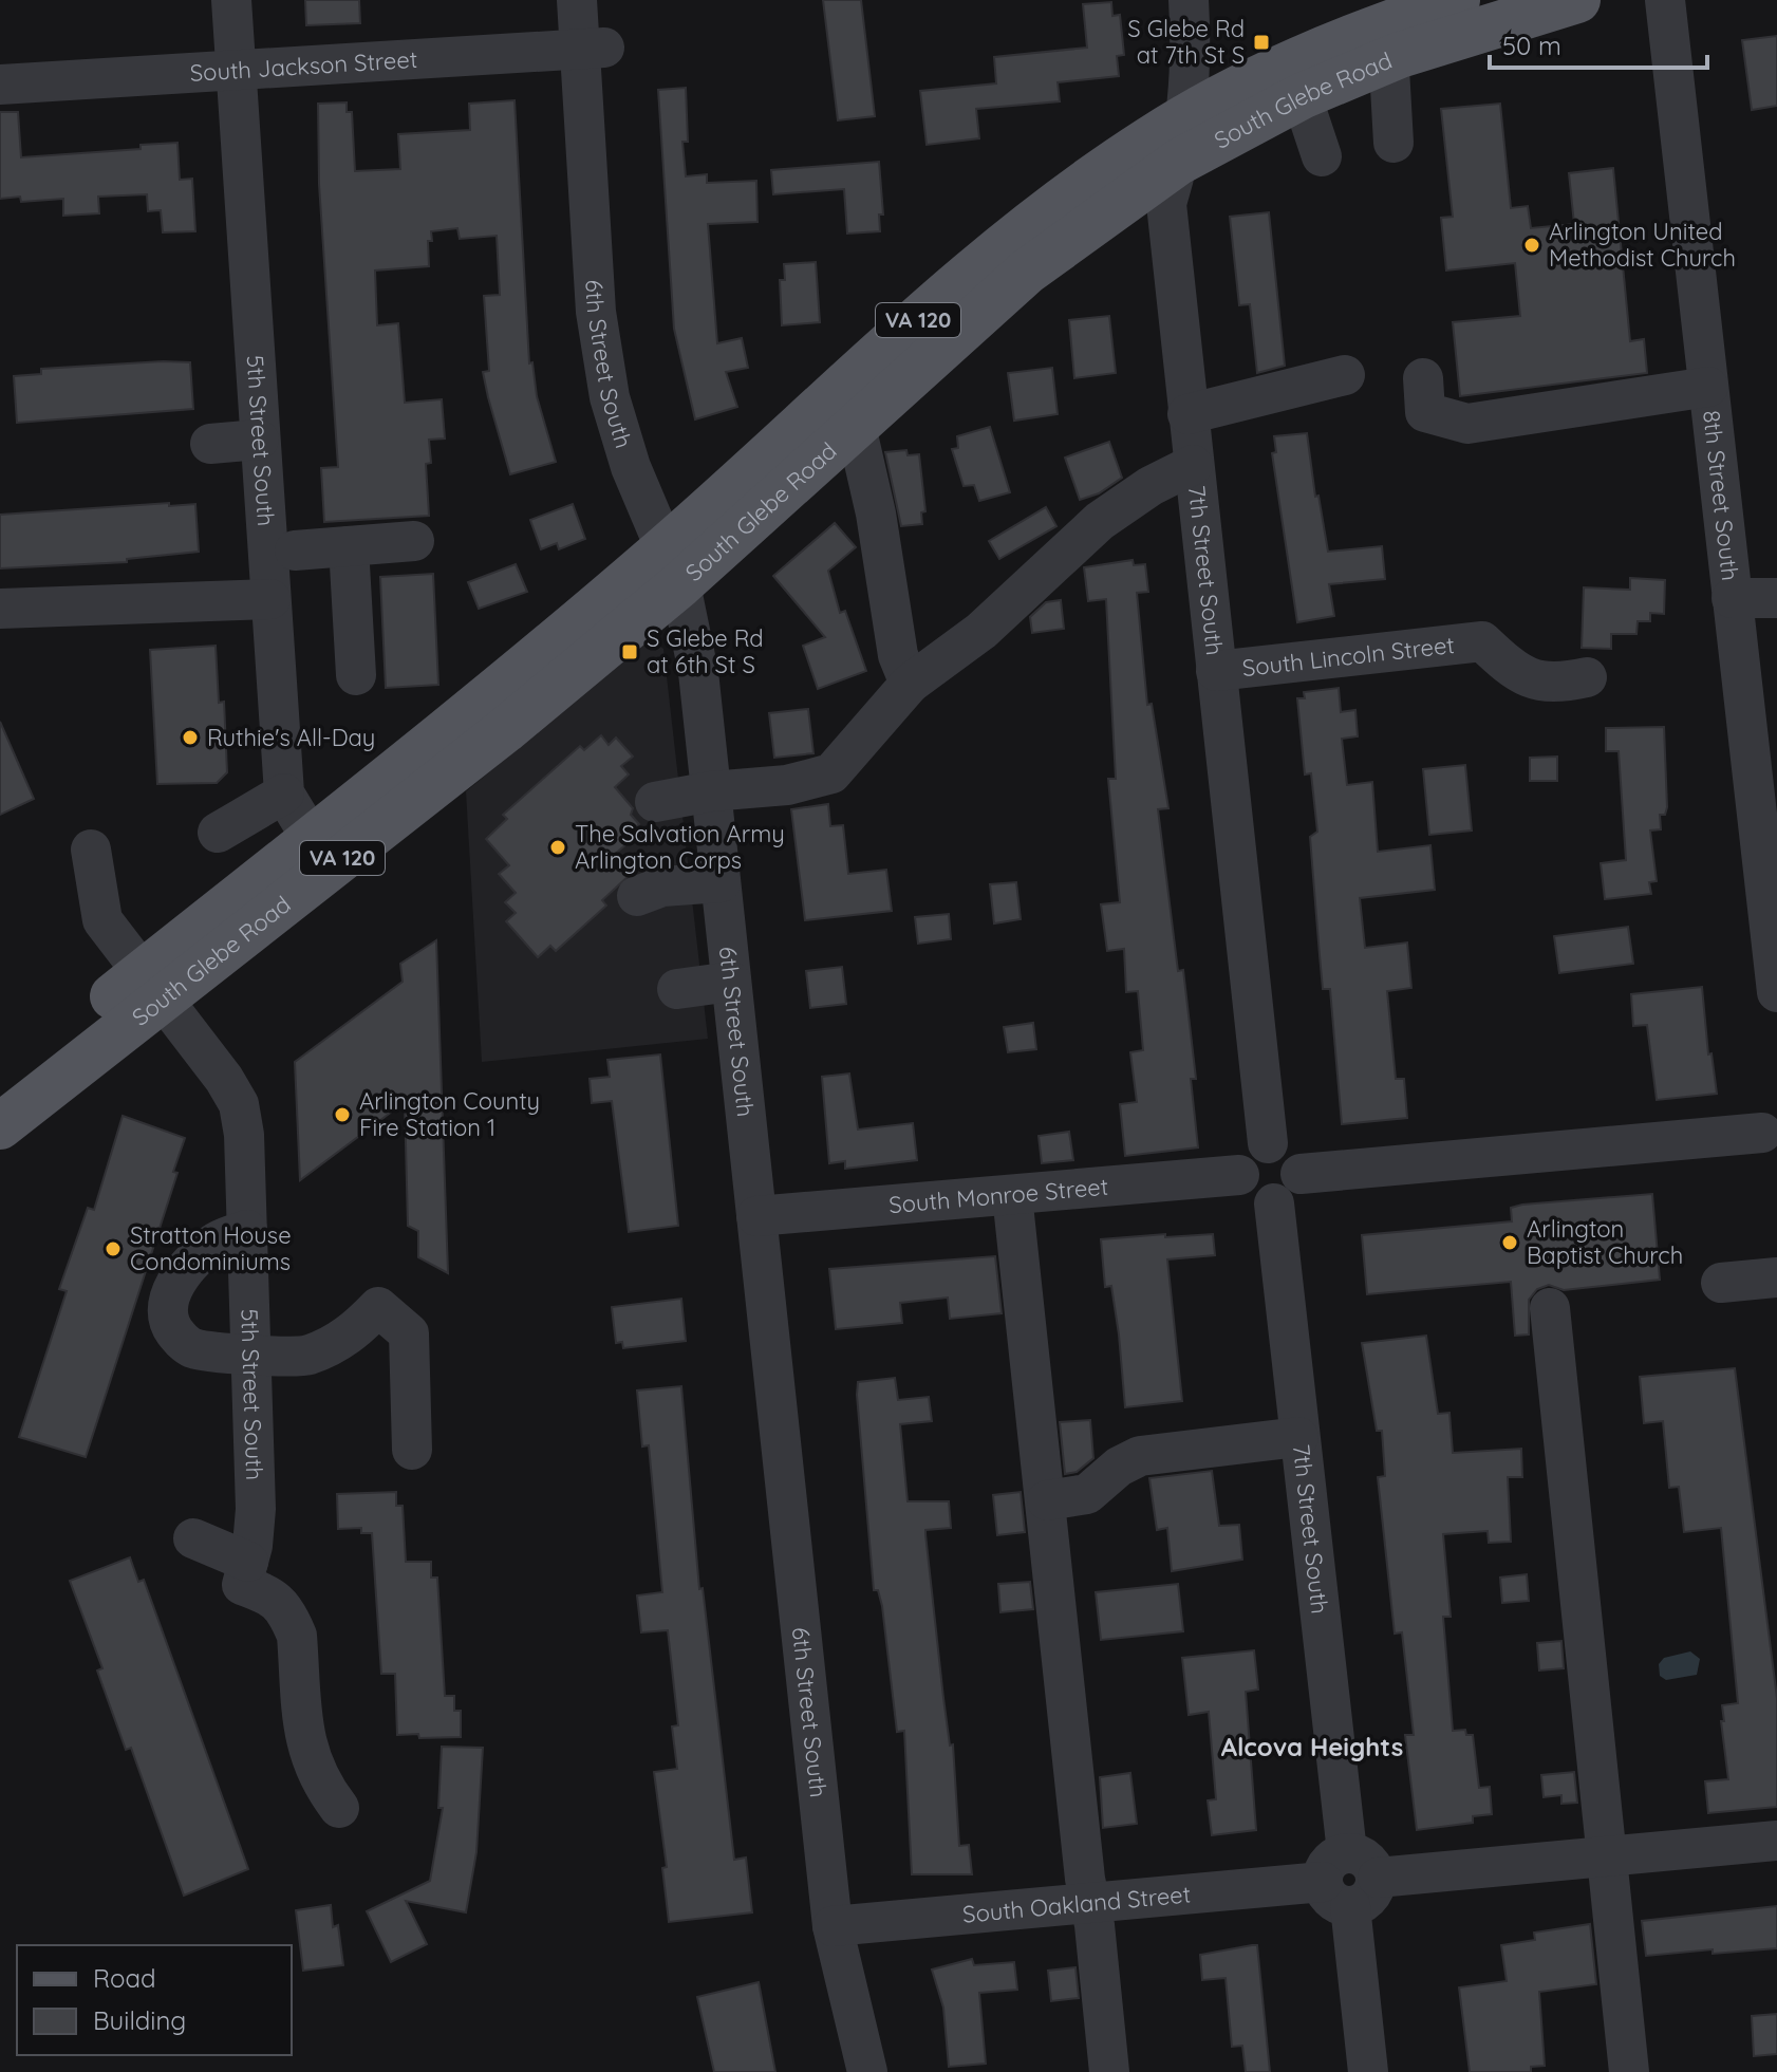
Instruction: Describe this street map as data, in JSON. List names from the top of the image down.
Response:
{
  "streets": {
    "main road": ["South Glebe Road", "VA 120"],
    "street": [
      "South Jackson Street",
      "6th Street South",
      "5th Street South",
      "8th Street South",
      "7th Street South",
      "South Lincoln Street",
      "South Monroe Street",
      "South Oakland Street"
    ]
  },
  "crossings": [
    ["South Jackson Street", "6th Street South"],
    ["South Jackson Street", "5th Street South"],
    ["South Glebe Road", "6th Street South"],
    ["South Glebe Road", "5th Street South"],
    ["South Glebe Road", "7th Street South"],
    ["6th Street South", "South Monroe Street"],
    ["6th Street South", "South Oakland Street"],
    ["7th Street South", "South Lincoln Street"],
    ["7th Street South", "South Monroe Street"],
    ["7th Street South", "South Oakland Street"]
  ],
  "districts": ["Alcova Heights"],
  "places": {
    "transit": ["S Glebe Rd at 7th St S", "S Glebe Rd at 6th St S"],
    "other": [
      "Arlington United Methodist Church",
      "Ruthie's All-Day",
      "The Salvation Army Arlington Corps",
      "Arlington County Fire Station 1",
      "Arlington Baptist Church",
      "Stratton House Condominiums"
    ]
  },
  "legend": ["Road", "Building"],
  "scale_bar": "50 m"
}
